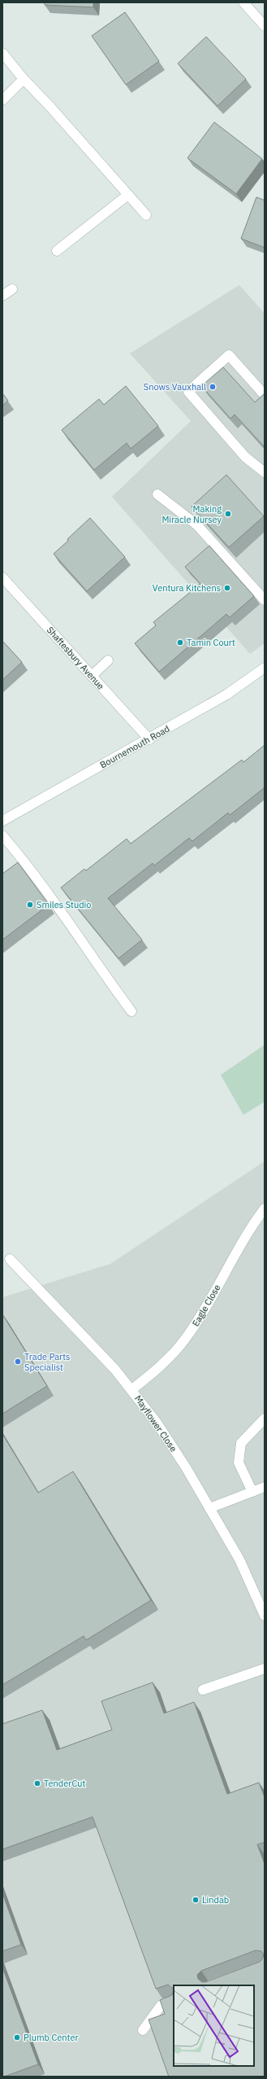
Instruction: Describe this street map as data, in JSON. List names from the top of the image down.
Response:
{
  "streets": {
    "street": [
      "Shaftesbury Avenue",
      "Bournemouth Road",
      "Eagle Close",
      "Mayflower Close"
    ]
  },
  "crossings": [
    ["Shaftesbury Avenue", "Bournemouth Road"],
    ["Eagle Close", "Mayflower Close"]
  ],
  "places": [
    "Snows Vauxhall",
    "Making Miracle Nursey",
    "Ventura Kitchens",
    "Tamin Court",
    "Smiles Studio",
    "Trade Parts Specialist",
    "TenderCut",
    "Lindab",
    "Plumb Center"
  ]
}
